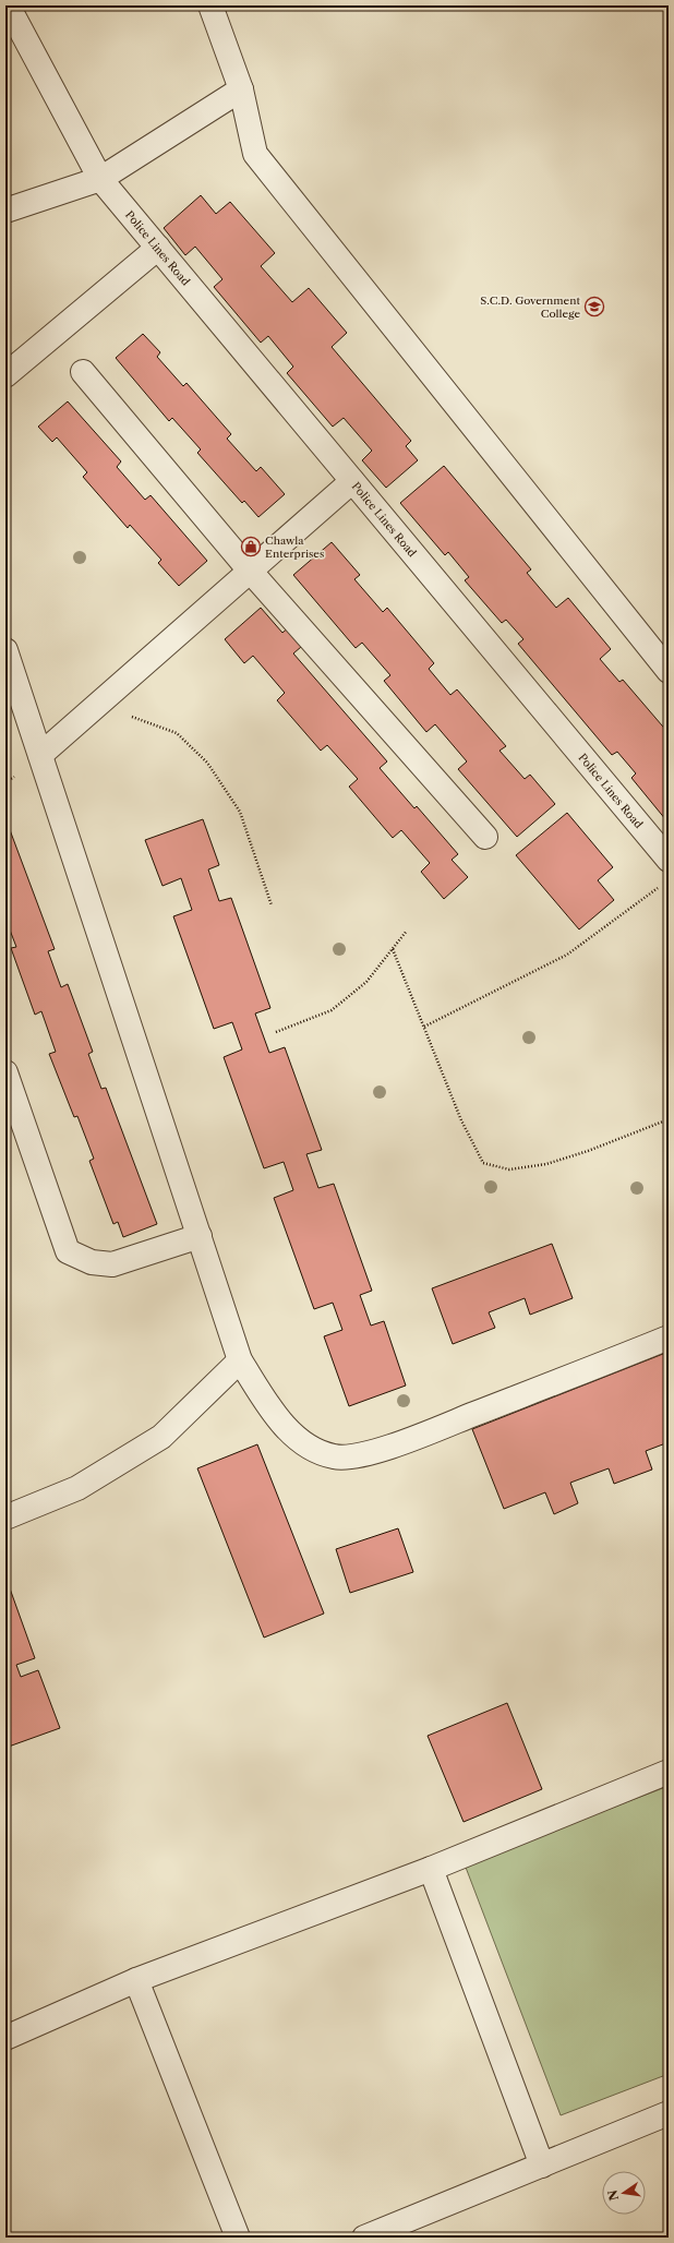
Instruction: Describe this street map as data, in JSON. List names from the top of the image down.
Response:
{
  "streets": {
    "street": ["Police Lines Road"]
  },
  "places": {
    "school or university": ["S.C.D. Government College"],
    "shop": ["Chawla Enterprises"]
  },
  "north": "left"
}
